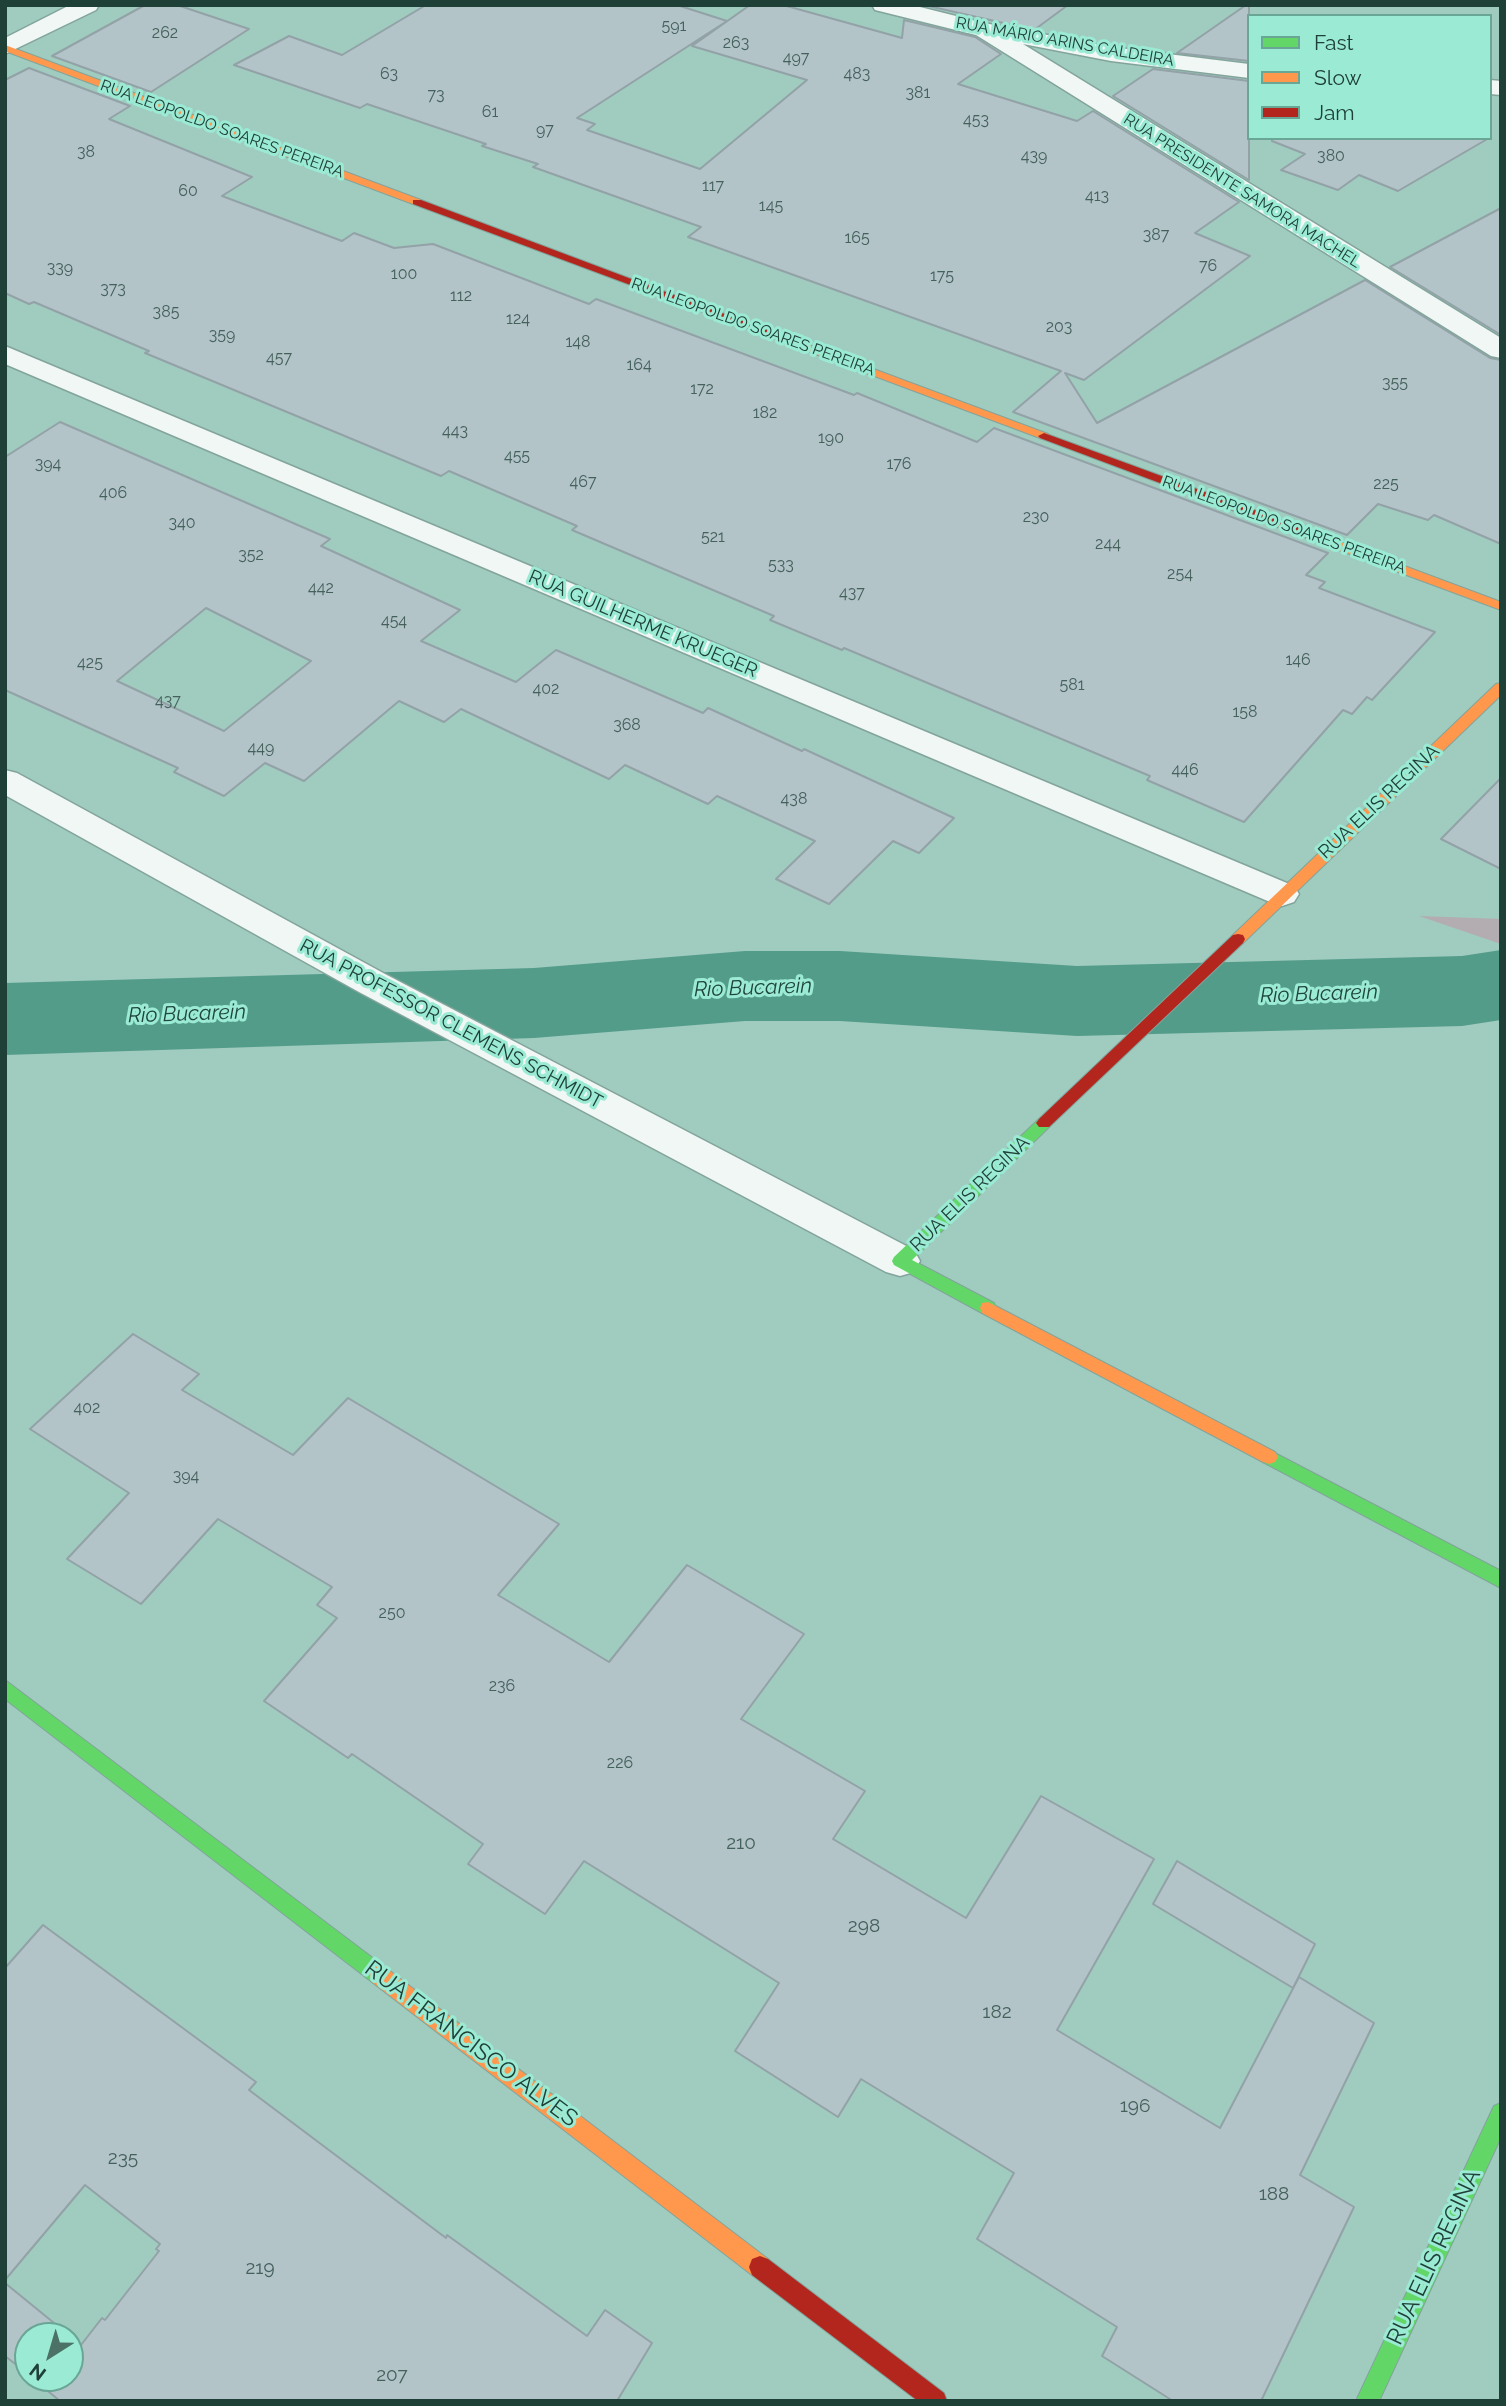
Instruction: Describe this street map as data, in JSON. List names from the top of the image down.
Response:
{
  "streets": {
    "street": [
      "RUA MÁRIO ARINS CALDEIRA",
      "RUA LEOPOLDO SOARES PEREIRA",
      "RUA PRESIDENTE SAMORA MACHEL",
      "RUA GUILHERME KRUEGER",
      "RUA ELIS REGINA",
      "RUA PROFESSOR CLEMENS SCHMIDT",
      "RUA FRANCISCO ALVES"
    ]
  },
  "crossings": [
    ["RUA MÁRIO ARINS CALDEIRA", "RUA PRESIDENTE SAMORA MACHEL"],
    ["RUA GUILHERME KRUEGER", "RUA ELIS REGINA"],
    ["RUA ELIS REGINA", "RUA PROFESSOR CLEMENS SCHMIDT"]
  ],
  "water": ["Rio Bucarein"],
  "house_numbers": [
    "591",
    "262",
    "263",
    "497",
    "63",
    "483",
    "381",
    "73",
    "61",
    "453",
    "97",
    "38",
    "439",
    "380",
    "117",
    "60",
    "413",
    "145",
    "387",
    "165",
    "76",
    "339",
    "100",
    "175",
    "373",
    "112",
    "385",
    "124",
    "203",
    "359",
    "148",
    "457",
    "164",
    "355",
    "172",
    "182",
    "443",
    "190",
    "455",
    "394",
    "176",
    "467",
    "225",
    "406",
    "230",
    "340",
    "521",
    "244",
    "352",
    "533",
    "254",
    "442",
    "437",
    "454",
    "146",
    "425",
    "581",
    "402",
    "437",
    "158",
    "368",
    "449",
    "446",
    "438",
    "402",
    "394",
    "250",
    "236",
    "226",
    "210",
    "298",
    "182",
    "196",
    "235",
    "188",
    "219",
    "207"
  ],
  "legend": ["Fast", "Slow", "Jam"],
  "north": "bottom left"
}
